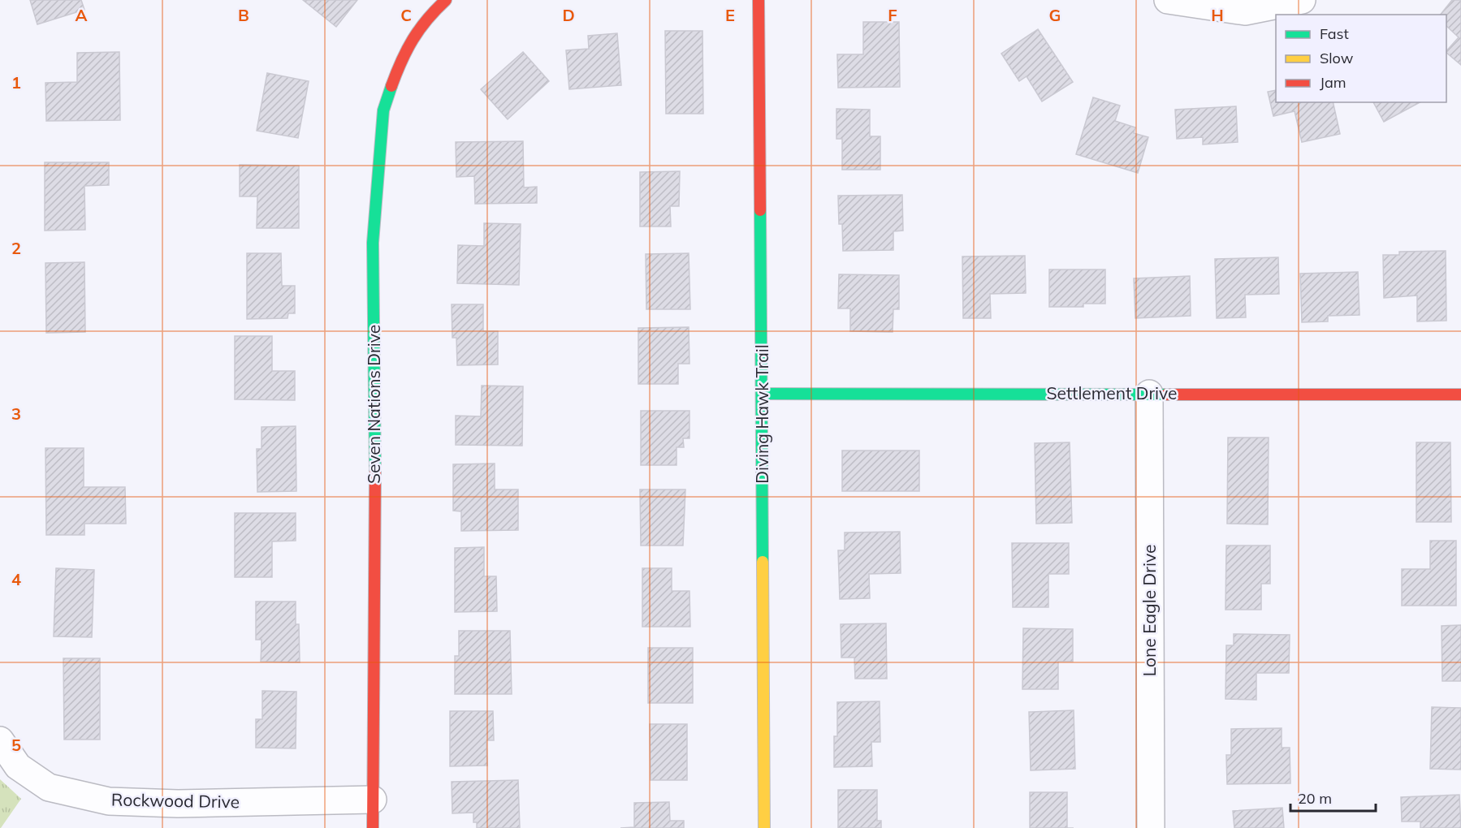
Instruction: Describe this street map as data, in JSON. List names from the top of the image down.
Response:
{
  "streets": {
    "street": [
      "Settlement Drive",
      "Seven Nations Drive",
      "Diving Hawk Trail",
      "Lone Eagle Drive",
      "Rockwood Drive"
    ]
  },
  "crossings": [
    ["Settlement Drive", "Diving Hawk Trail"],
    ["Settlement Drive", "Lone Eagle Drive"],
    ["Seven Nations Drive", "Rockwood Drive"]
  ],
  "legend": ["Fast", "Slow", "Jam"],
  "scale_bar": "20 m",
  "grid": {
    "columns": [
      "A",
      "B",
      "C",
      "D",
      "E",
      "F",
      "G",
      "H"
    ],
    "rows": [
      "1",
      "2",
      "3",
      "4",
      "5"
    ]
  }
}
